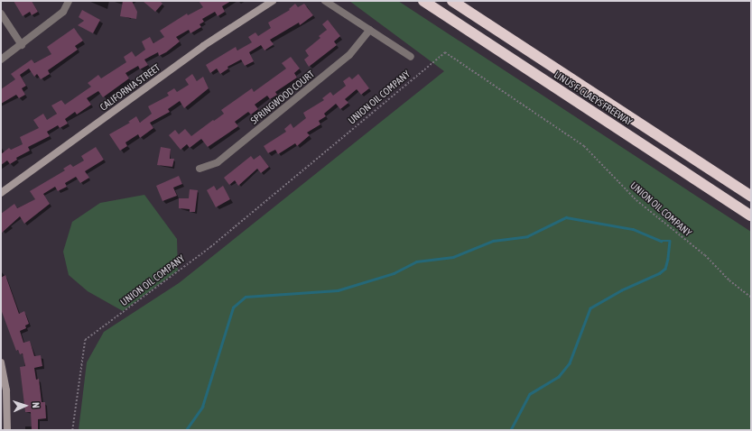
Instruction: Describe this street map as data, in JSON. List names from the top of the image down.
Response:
{
  "streets": {
    "highway": ["LINUS F. CLAEYS FREEWAY"],
    "street": ["CALIFORNIA STREET", "SPRINGWOOD COURT"],
    "path": ["UNION OIL COMPANY"]
  },
  "north": "right"
}
